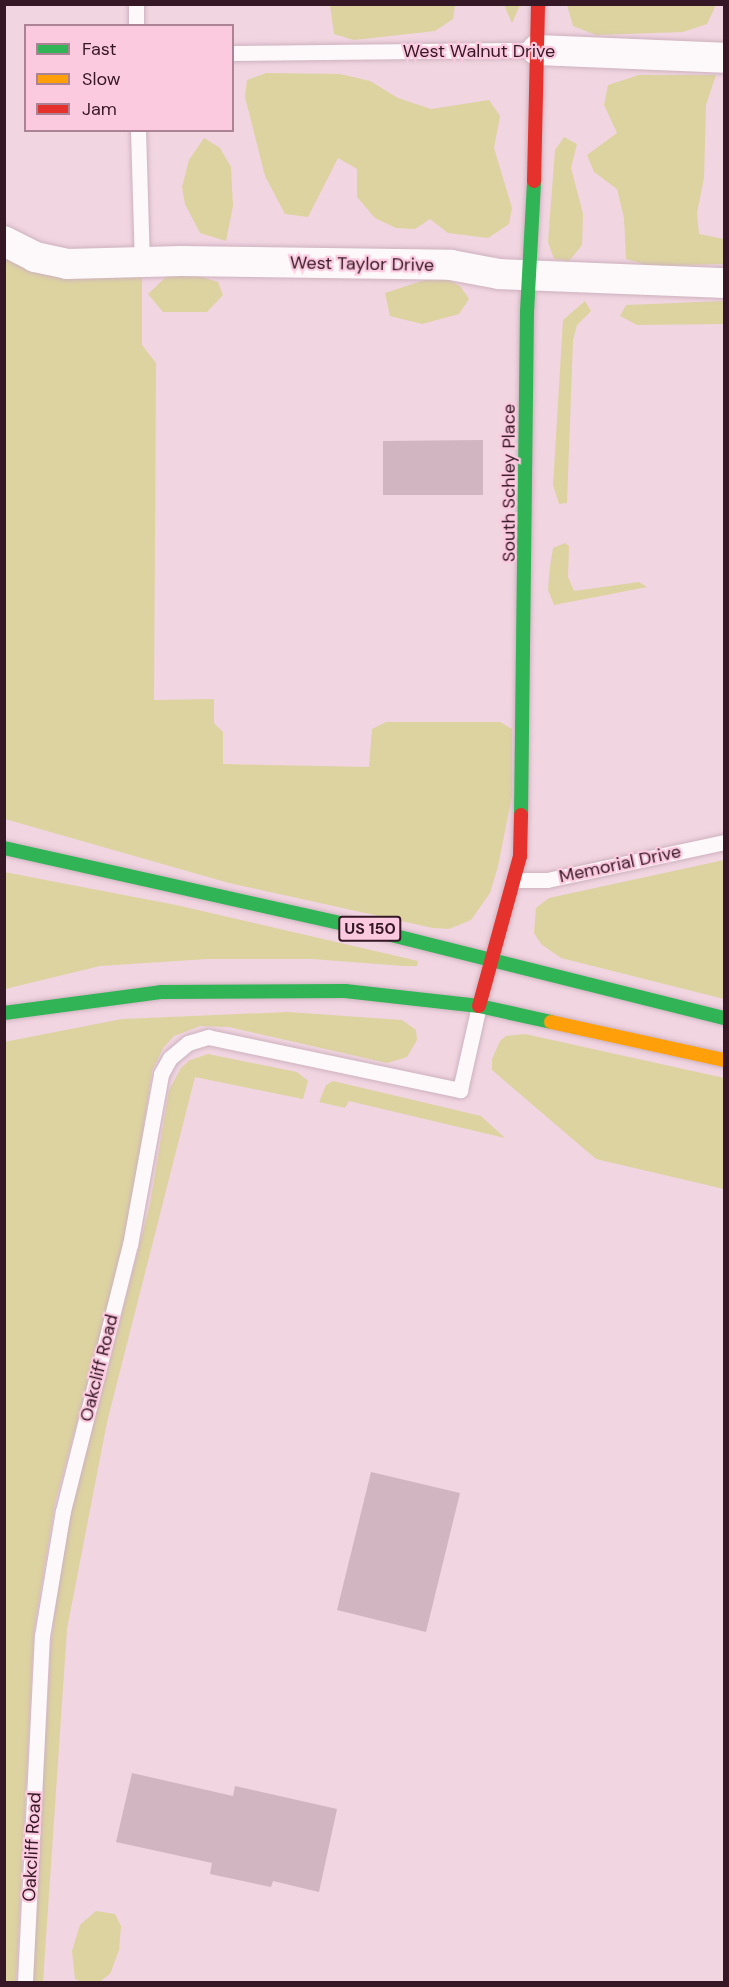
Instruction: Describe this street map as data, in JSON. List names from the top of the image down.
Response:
{
  "streets": {
    "main road": ["South Schley Place", "US 150"],
    "street": ["West Walnut Drive", "West Taylor Drive"],
    "lane": ["Memorial Drive", "Oakcliff Road"]
  },
  "crossings": [
    ["West Walnut Drive", "South Schley Place"],
    ["West Taylor Drive", "South Schley Place"],
    ["South Schley Place", "Memorial Drive"],
    ["South Schley Place", "US 150"],
    ["South Schley Place", "Oakcliff Road"]
  ],
  "legend": ["Fast", "Slow", "Jam"]
}
